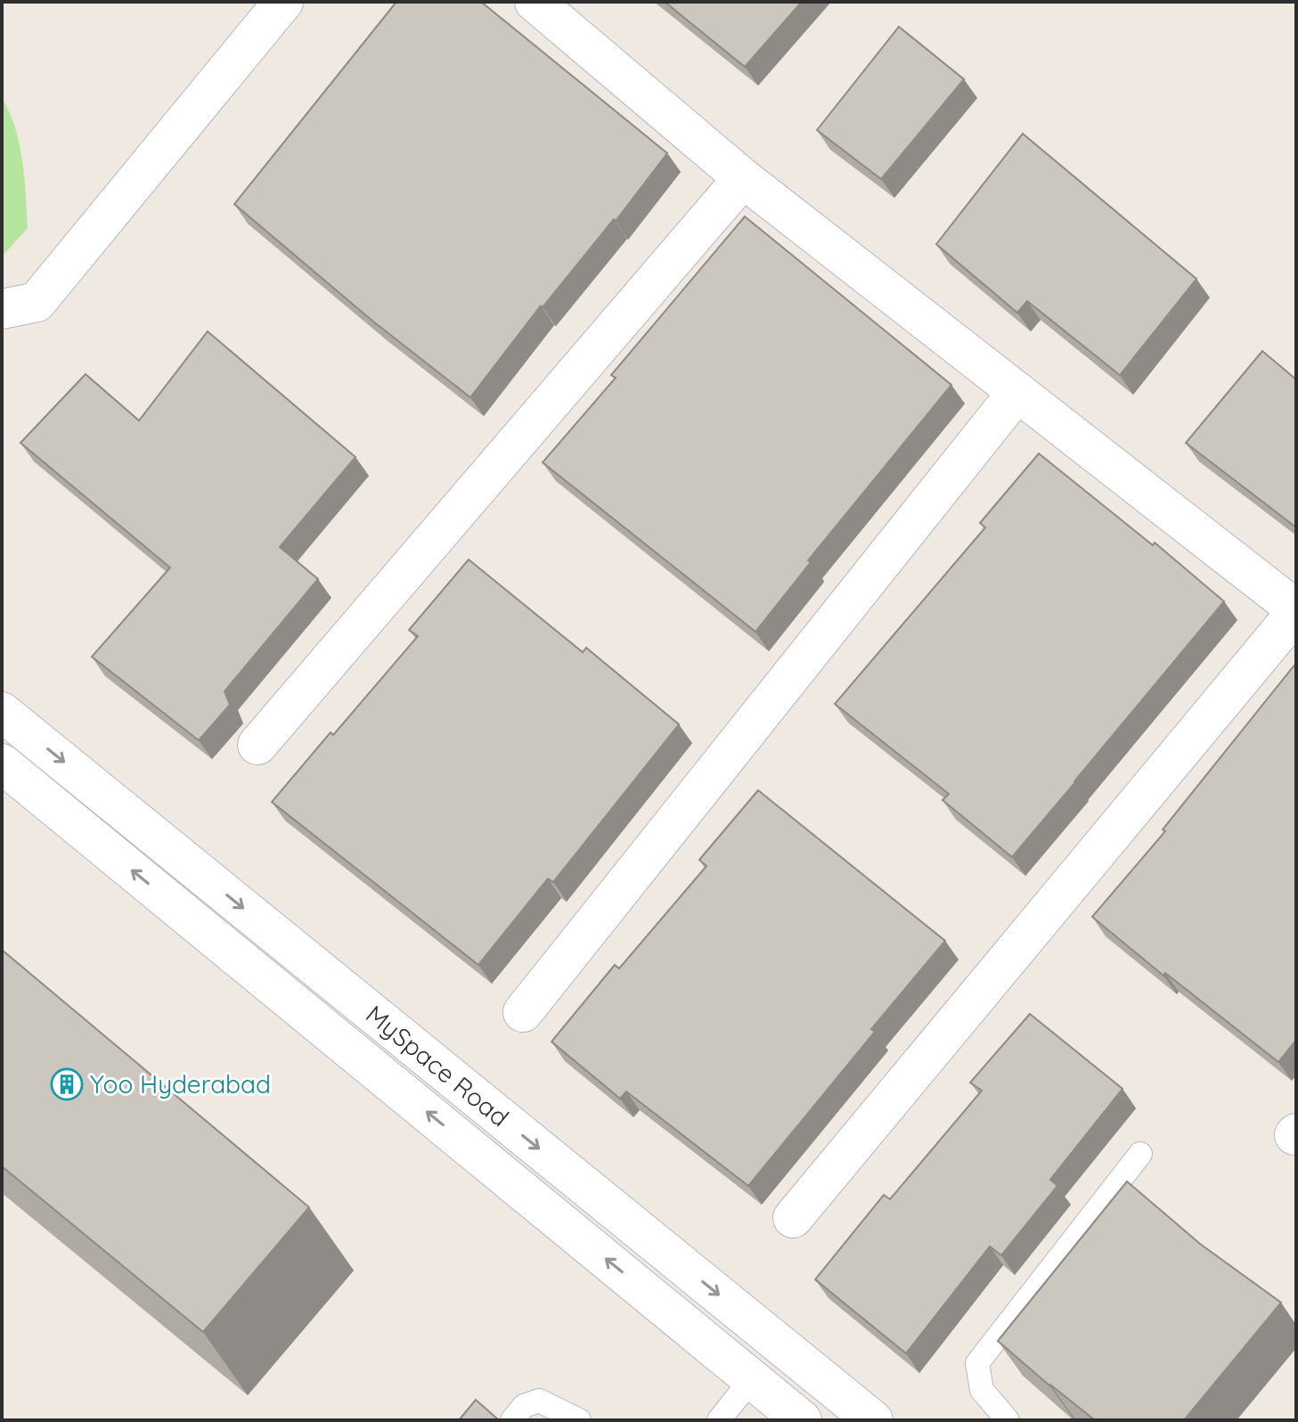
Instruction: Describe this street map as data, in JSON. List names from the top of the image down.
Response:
{
  "streets": {
    "street": ["MySpace Road"]
  },
  "places": {
    "building": ["Yoo Hyderabad"]
  }
}
